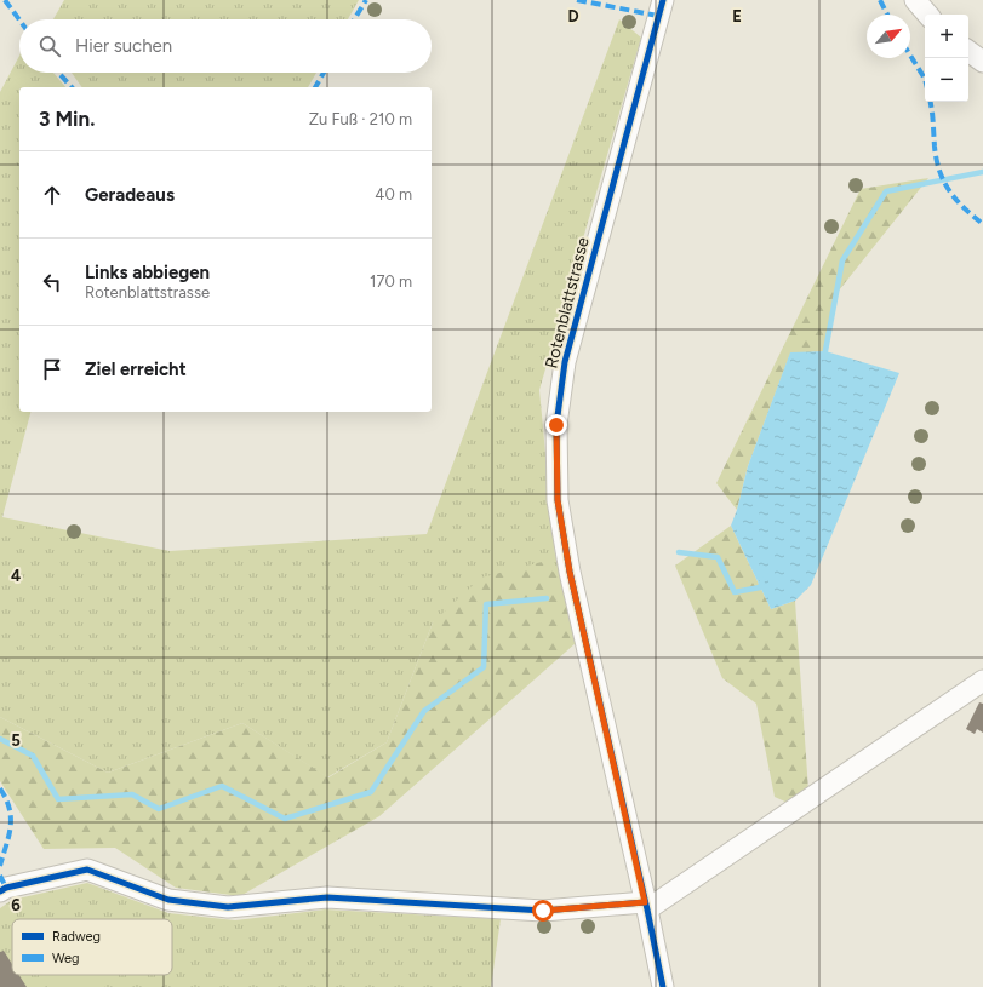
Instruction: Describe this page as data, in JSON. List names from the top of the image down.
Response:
{
  "streets": {
    "street": ["Rotenblattstrasse"]
  },
  "legend": ["Radweg", "Weg"],
  "north": "top right",
  "page": {
    "map_buttons": ["+", "−"],
    "search": "Hier suchen",
    "heading": ["3 Min.", "Zu Fuß · 210 m"],
    "list": [
      ["Geradeaus", "40 m"],
      ["Links abbiegen", "Rotenblattstrasse", "170 m"],
      "Ziel erreicht"
    ]
  },
  "grid": {
    "columns": ["D", "E"],
    "rows": ["4", "5", "6"]
  }
}
